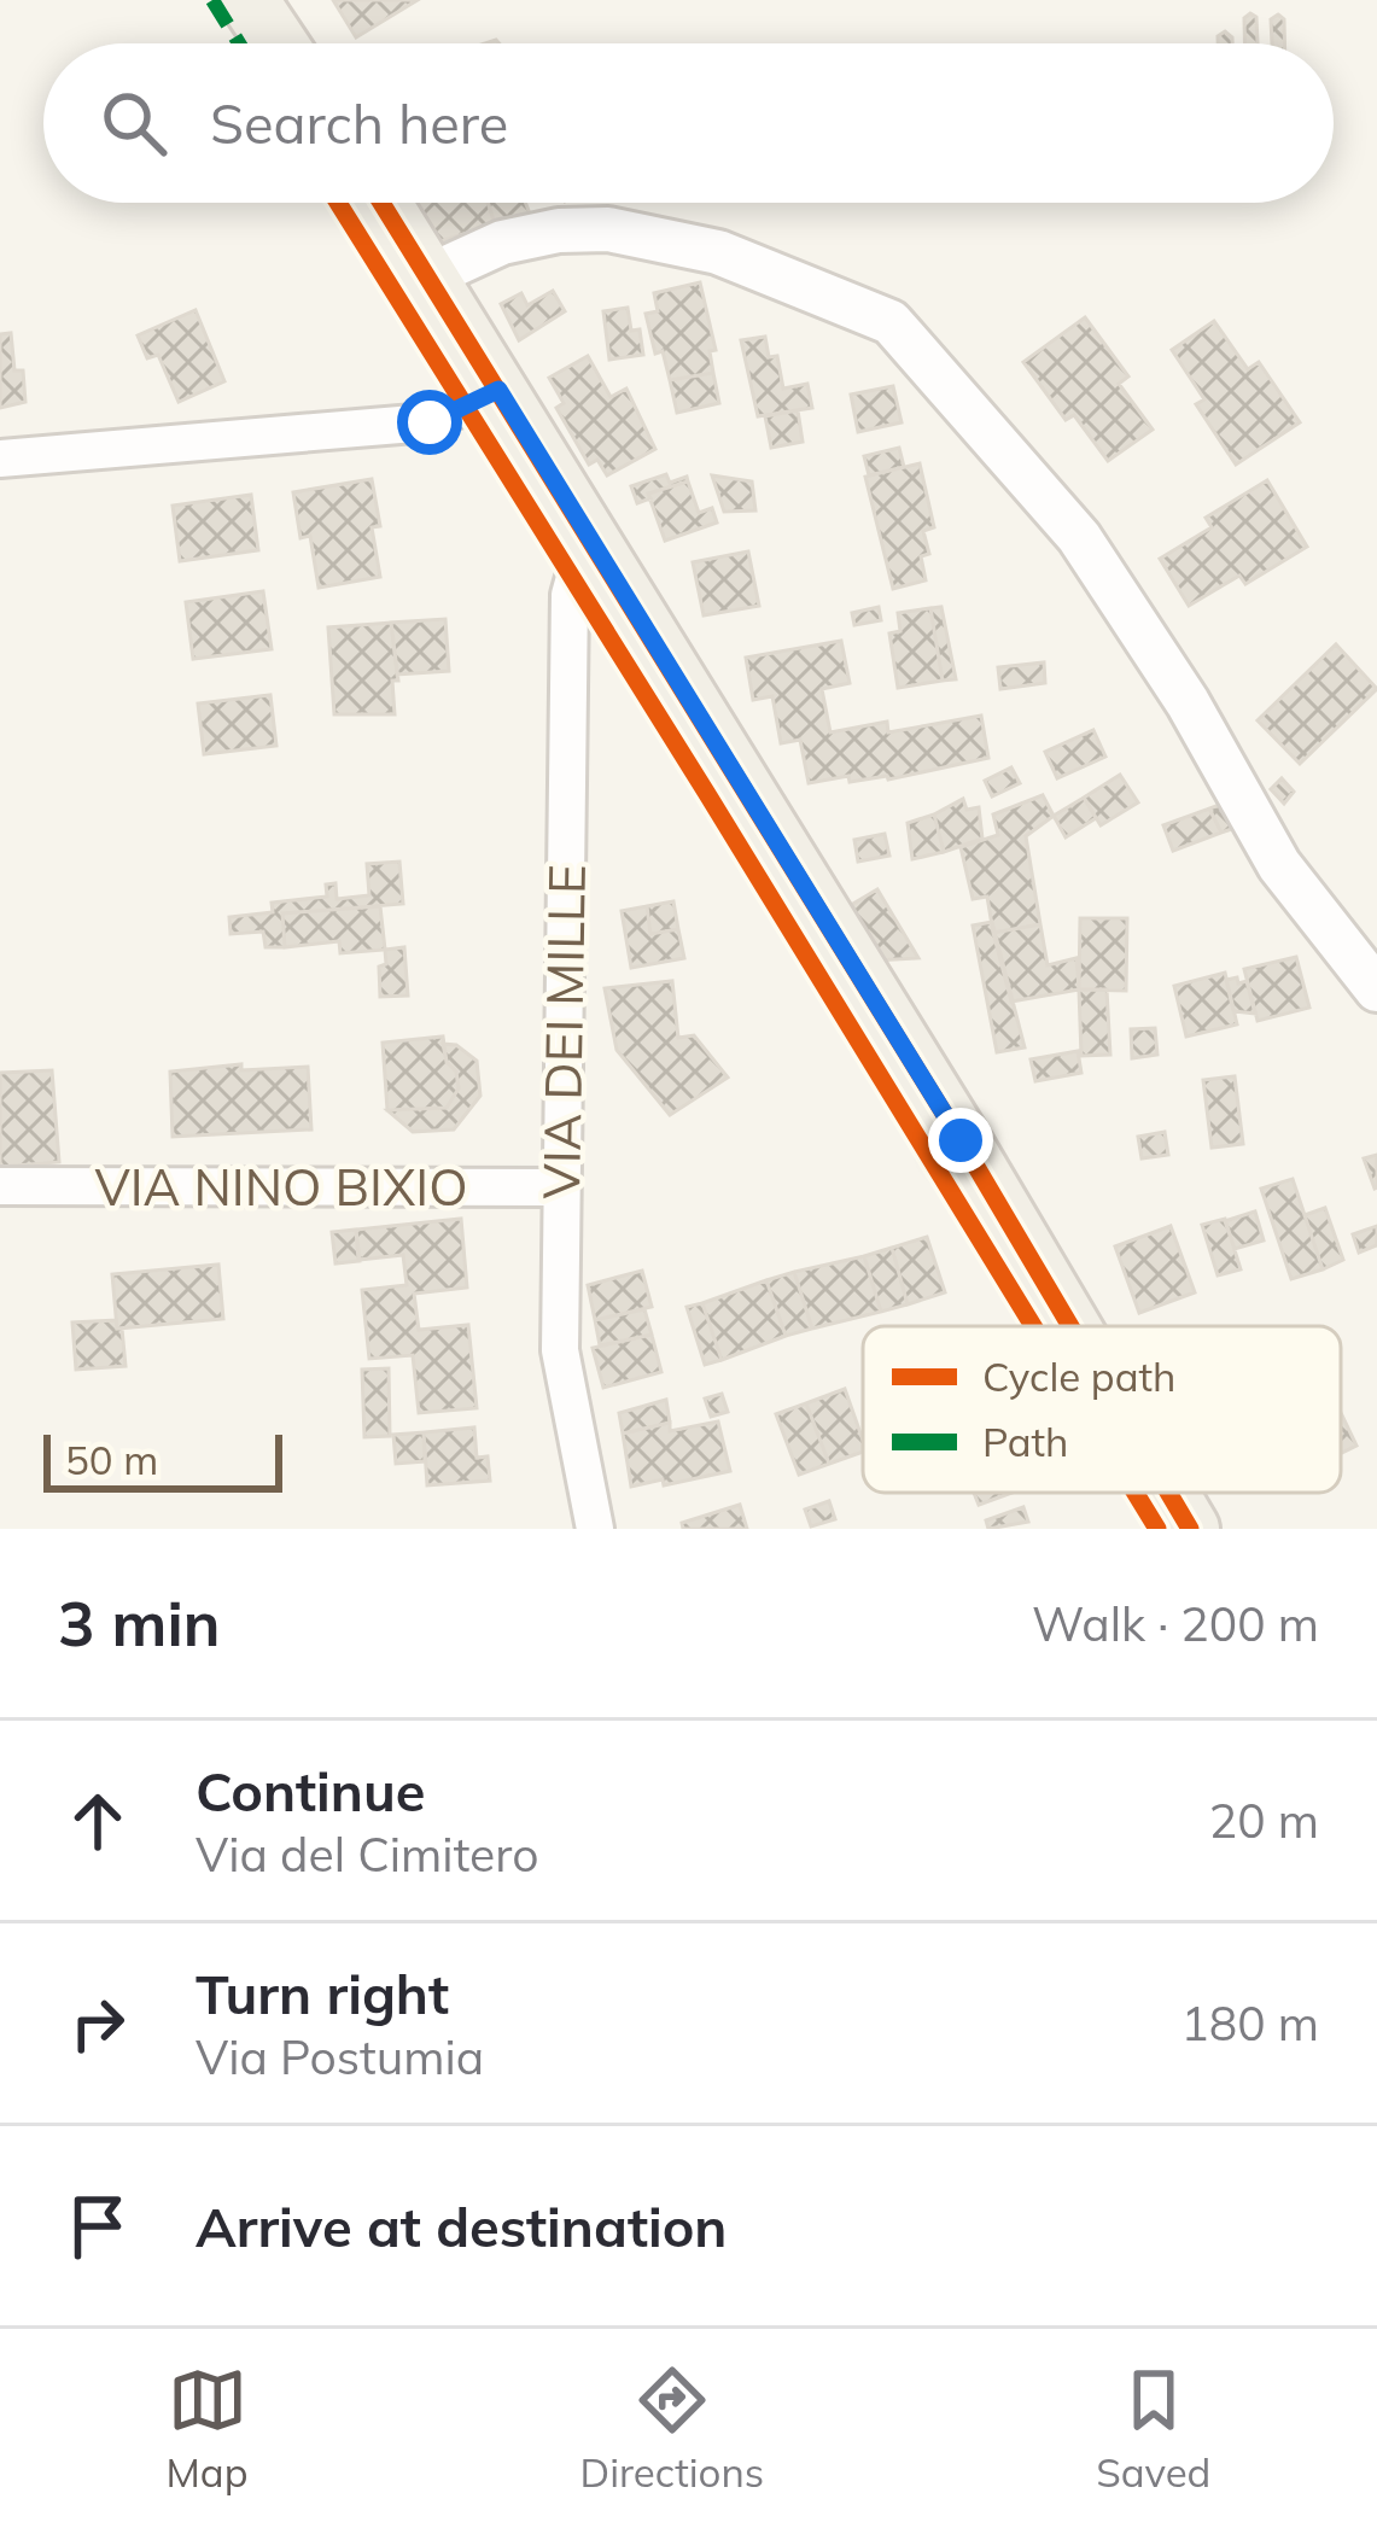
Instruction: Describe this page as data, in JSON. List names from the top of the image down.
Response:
{
  "streets": {
    "street": ["VIA DEI MILLE", "VIA NINO BIXIO"]
  },
  "crossings": [
    ["VIA DEI MILLE", "VIA NINO BIXIO"]
  ],
  "legend": ["Cycle path", "Path"],
  "scale_bar": "50 m",
  "page": {
    "search": "Search here",
    "scale": "50 m",
    "heading": ["3 min", "Walk · 200 m"],
    "list": [
      ["Continue", "Via del Cimitero", "20 m"],
      ["Turn right", "Via Postumia", "180 m"],
      "Arrive at destination"
    ],
    "nav": ["Map", "Directions", "Saved"]
  }
}
